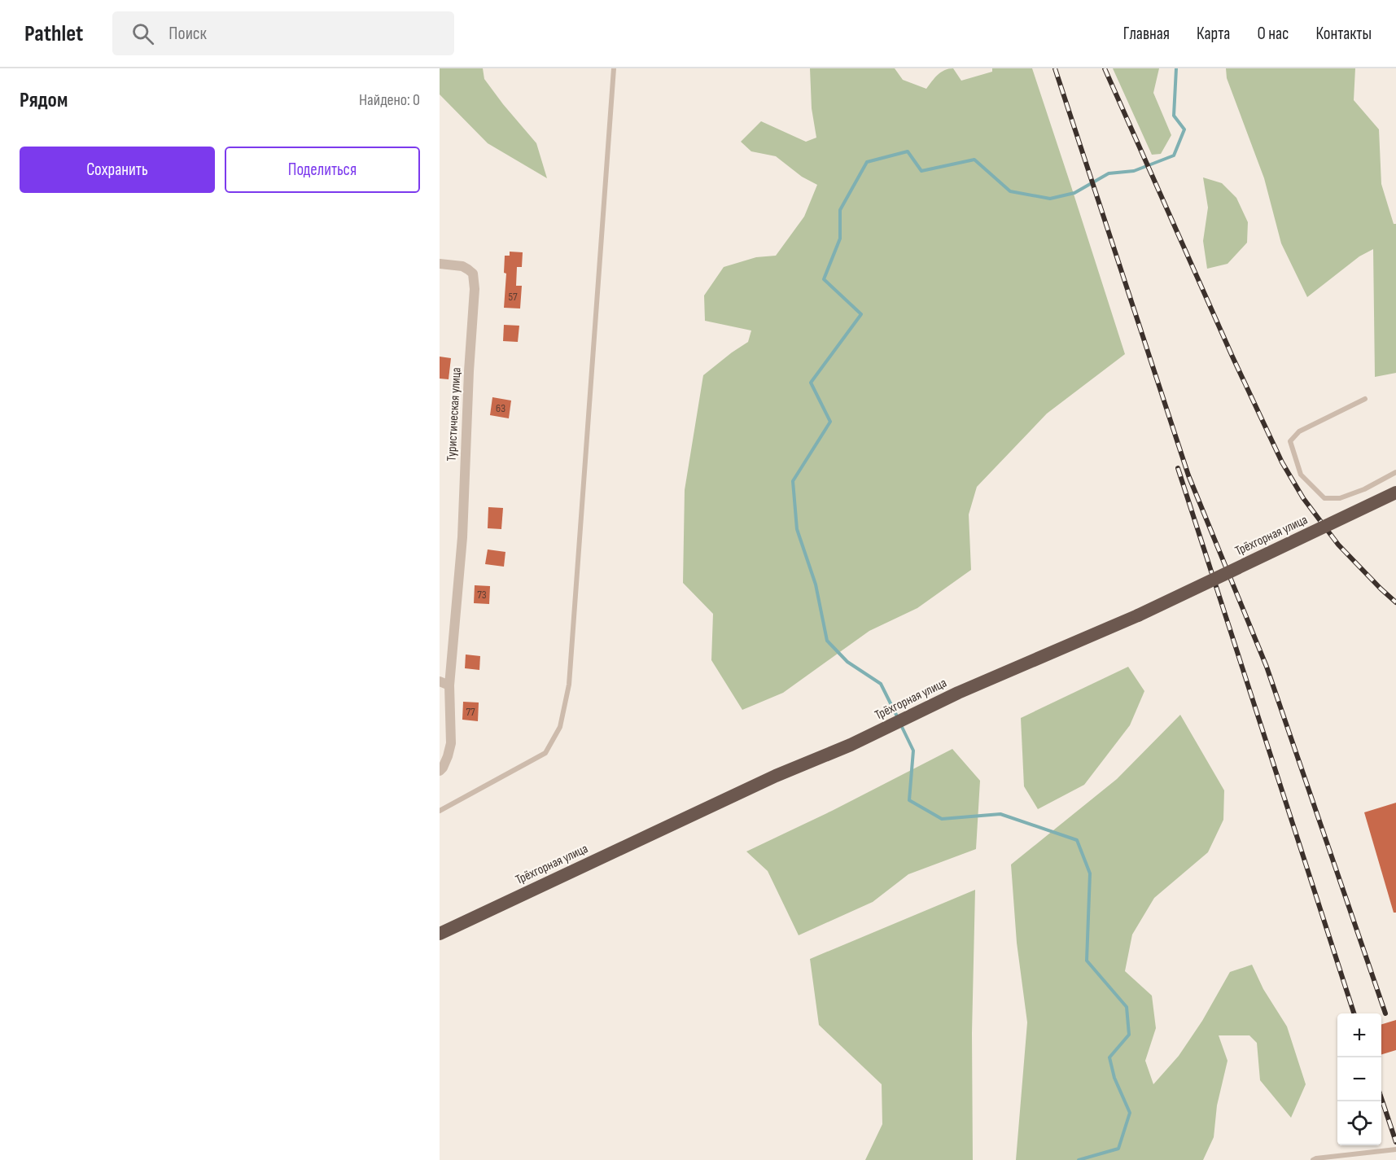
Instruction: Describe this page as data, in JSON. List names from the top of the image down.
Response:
{
  "streets": {
    "highway": ["Трёхгорная улица"],
    "street": ["Туристическая улица"]
  },
  "house_numbers": [
    "57",
    "63",
    "73",
    "77"
  ],
  "page": {
    "header": "Pathlet",
    "search": "Поиск",
    "nav": [
      "Главная",
      "Карта",
      "О нас",
      "Контакты"
    ],
    "heading": ["Рядом", "Найдено: 0"],
    "buttons": ["Сохранить", "Поделиться"],
    "map_buttons": ["+", "−"]
  }
}
